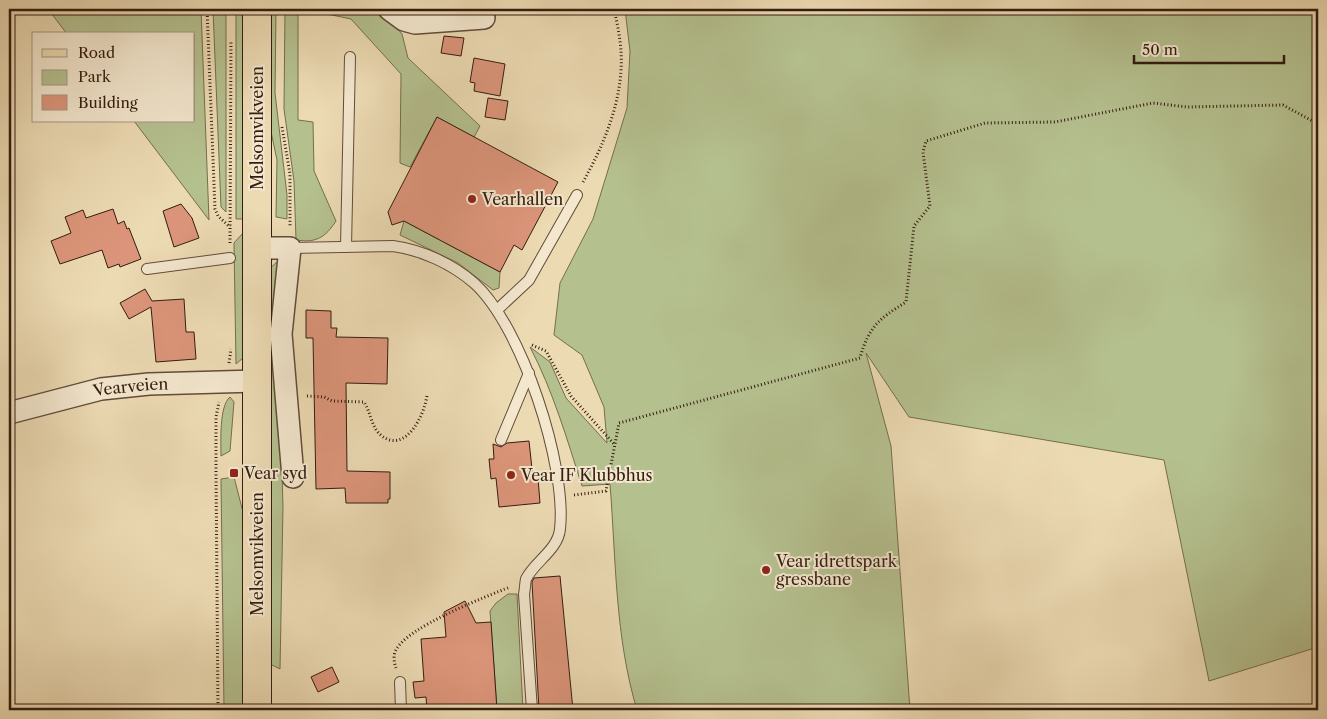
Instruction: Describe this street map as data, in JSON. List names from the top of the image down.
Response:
{
  "streets": {
    "main road": ["Melsomvikveien"],
    "street": ["Vearveien"]
  },
  "crossings": [
    ["Melsomvikveien", "Vearveien"]
  ],
  "places": {
    "other": ["Vearhallen", "Vear IF Klubbhus", "Vear idrettspark gressbane"],
    "transit": ["Vear syd"]
  },
  "legend": ["Road", "Park", "Building"],
  "scale_bar": "50 m"
}
